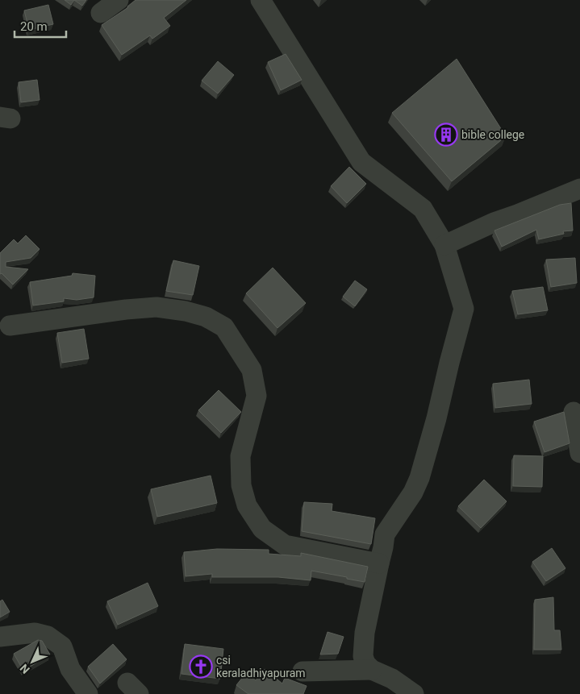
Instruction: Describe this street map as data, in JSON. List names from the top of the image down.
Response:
{
  "places": {
    "building": ["bible college"],
    "church": ["csi keraladhiyapuram"]
  },
  "scale_bar": "20 m",
  "north": "bottom left"
}
